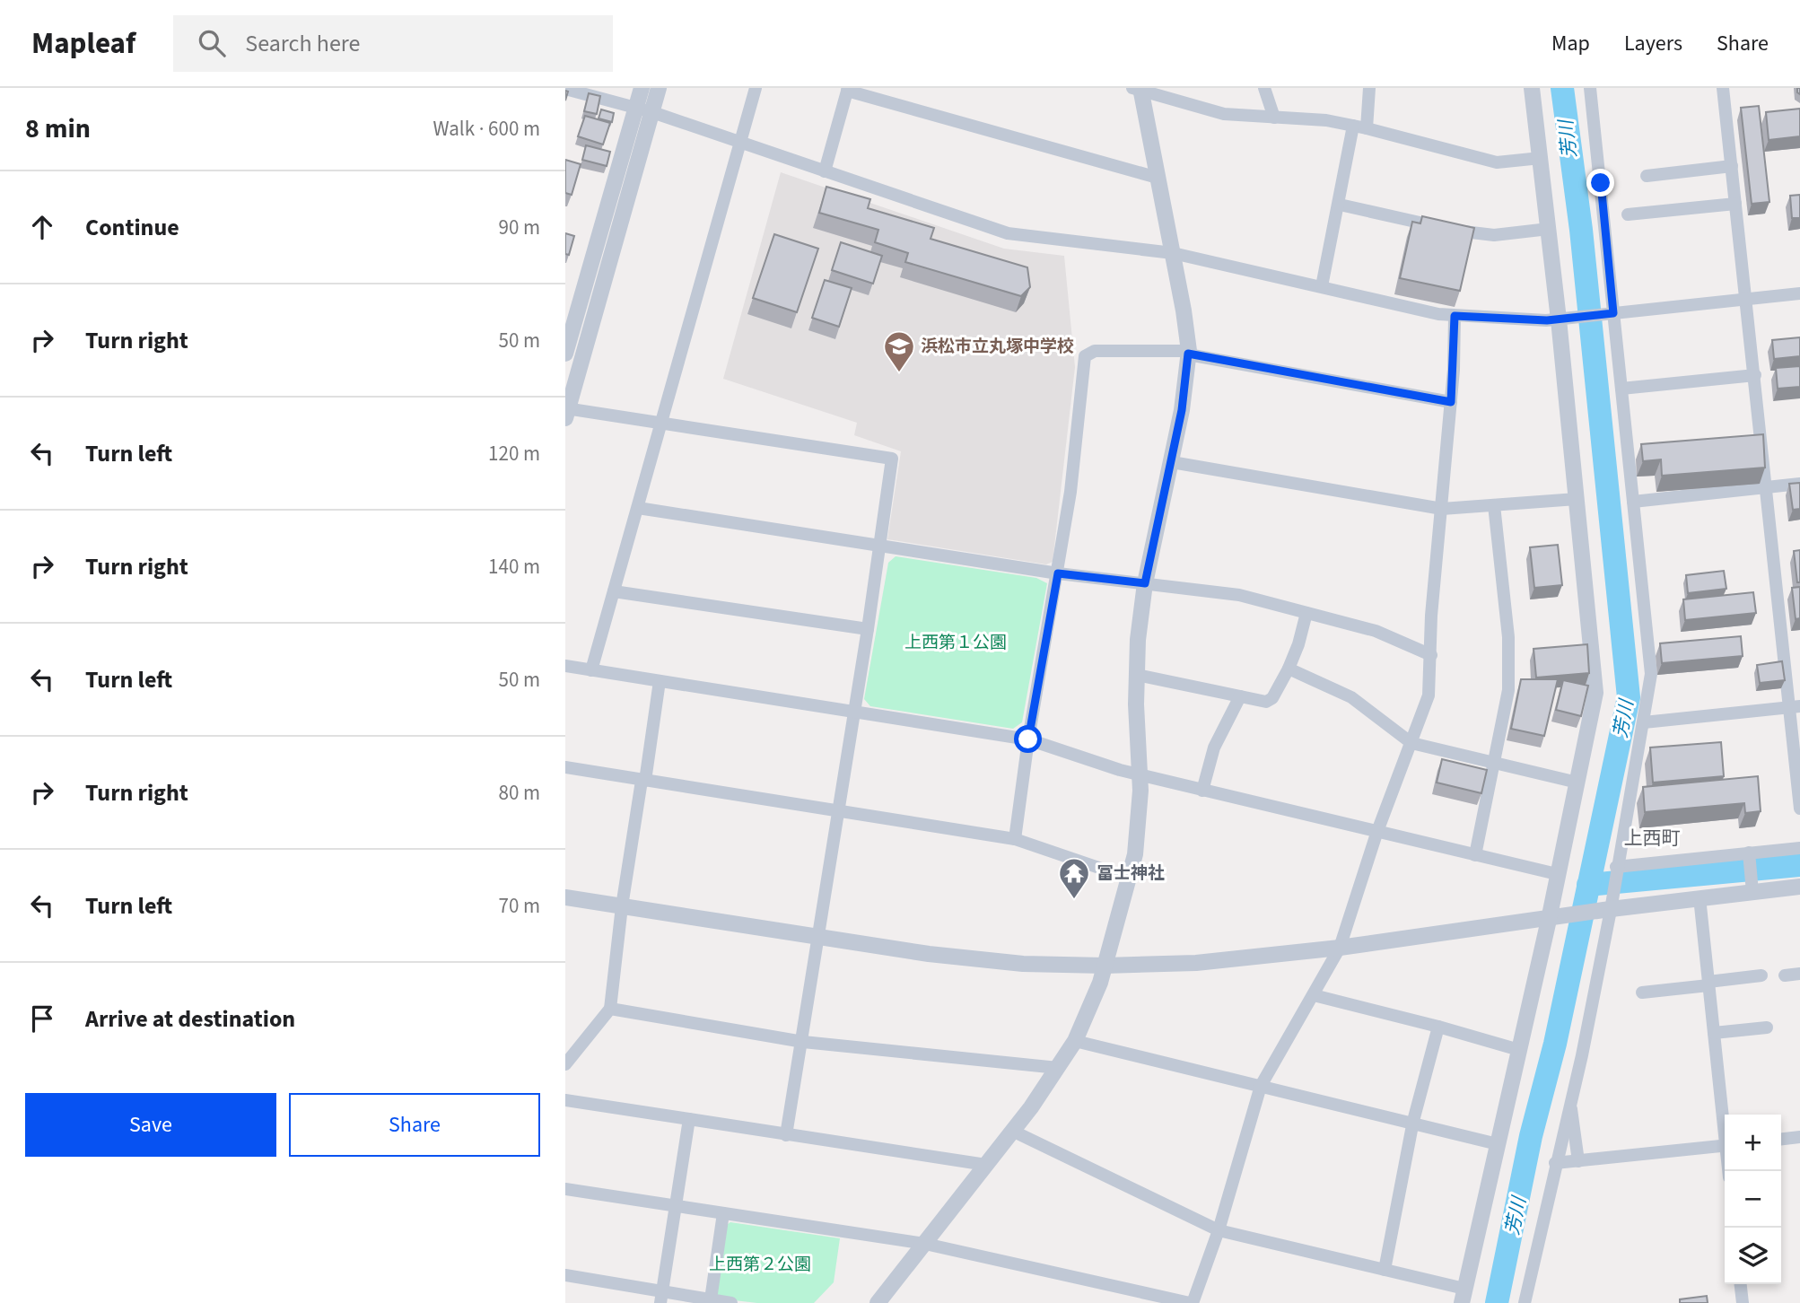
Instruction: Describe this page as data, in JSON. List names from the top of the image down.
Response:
{
  "districts": ["上西町"],
  "water": ["芳川"],
  "parks": ["上西第１公園", "上西第２公園"],
  "places": {
    "school or university": ["浜松市立丸塚中学校"],
    "temple": ["冨士神社"]
  },
  "page": {
    "header": "Mapleaf",
    "search": "Search here",
    "nav": ["Map", "Layers", "Share"],
    "heading": ["8 min", "Walk · 600 m"],
    "list": [
      ["Continue", "90 m"],
      ["Turn right", "50 m"],
      ["Turn left", "120 m"],
      ["Turn right", "140 m"],
      ["Turn left", "50 m"],
      ["Turn right", "80 m"],
      ["Turn left", "70 m"],
      "Arrive at destination"
    ],
    "buttons": ["Save", "Share"],
    "map_buttons": ["+", "−"]
  }
}
